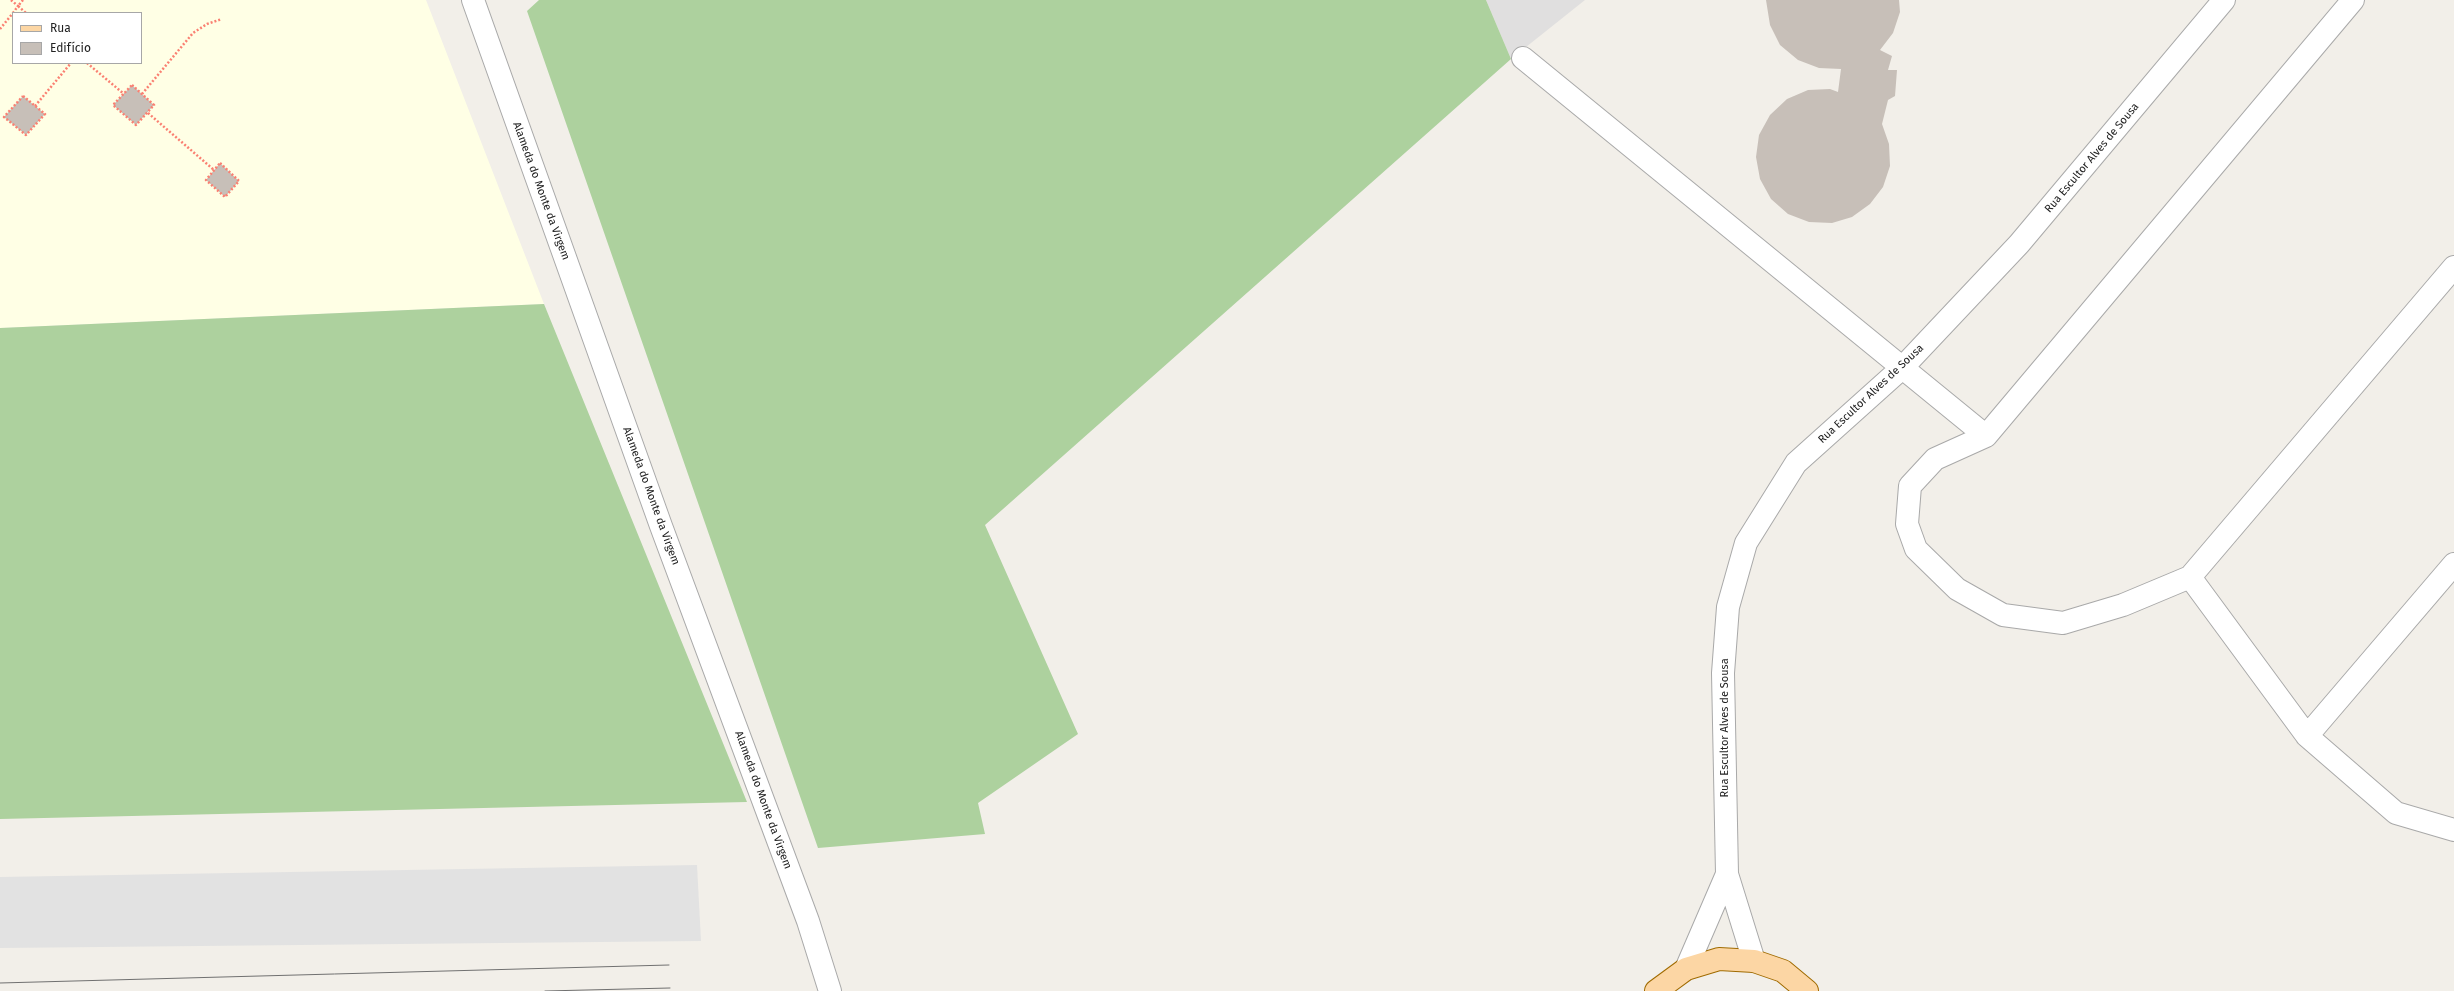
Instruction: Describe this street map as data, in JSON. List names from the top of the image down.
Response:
{
  "streets": {
    "street": ["Rua Escultor Alves de Sousa", "Alameda do Monte da Virgem"]
  },
  "legend": ["Rua", "Edifício"]
}
